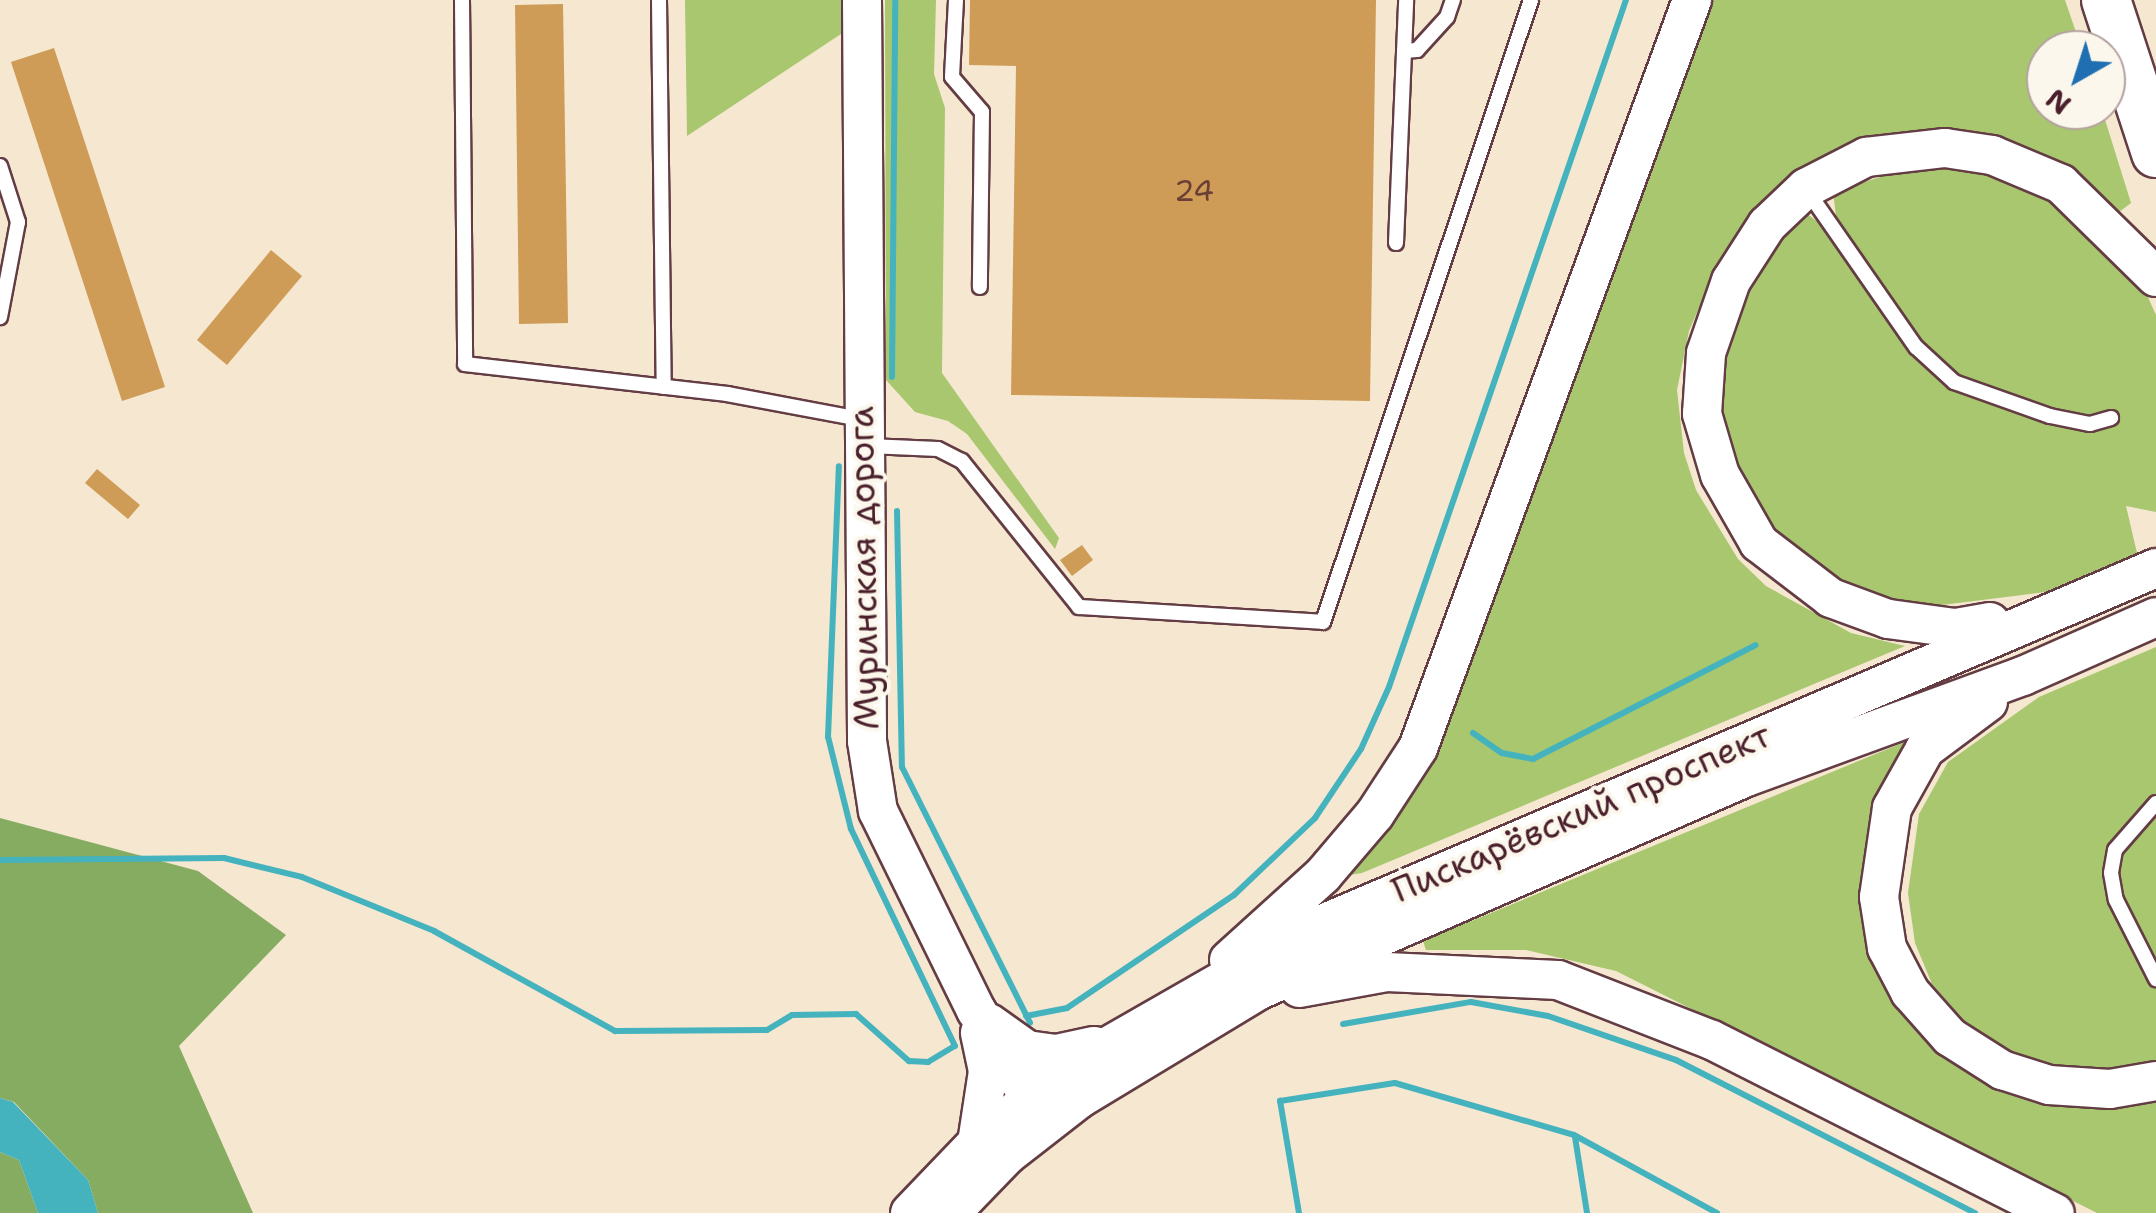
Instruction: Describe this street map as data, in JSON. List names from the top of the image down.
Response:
{
  "streets": {
    "street": ["Муринская дорога", "Пискарёвский проспект"]
  },
  "crossings": [
    ["Муринская дорога", "Пискарёвский проспект"]
  ],
  "house_numbers": ["24"],
  "north": "bottom left"
}
